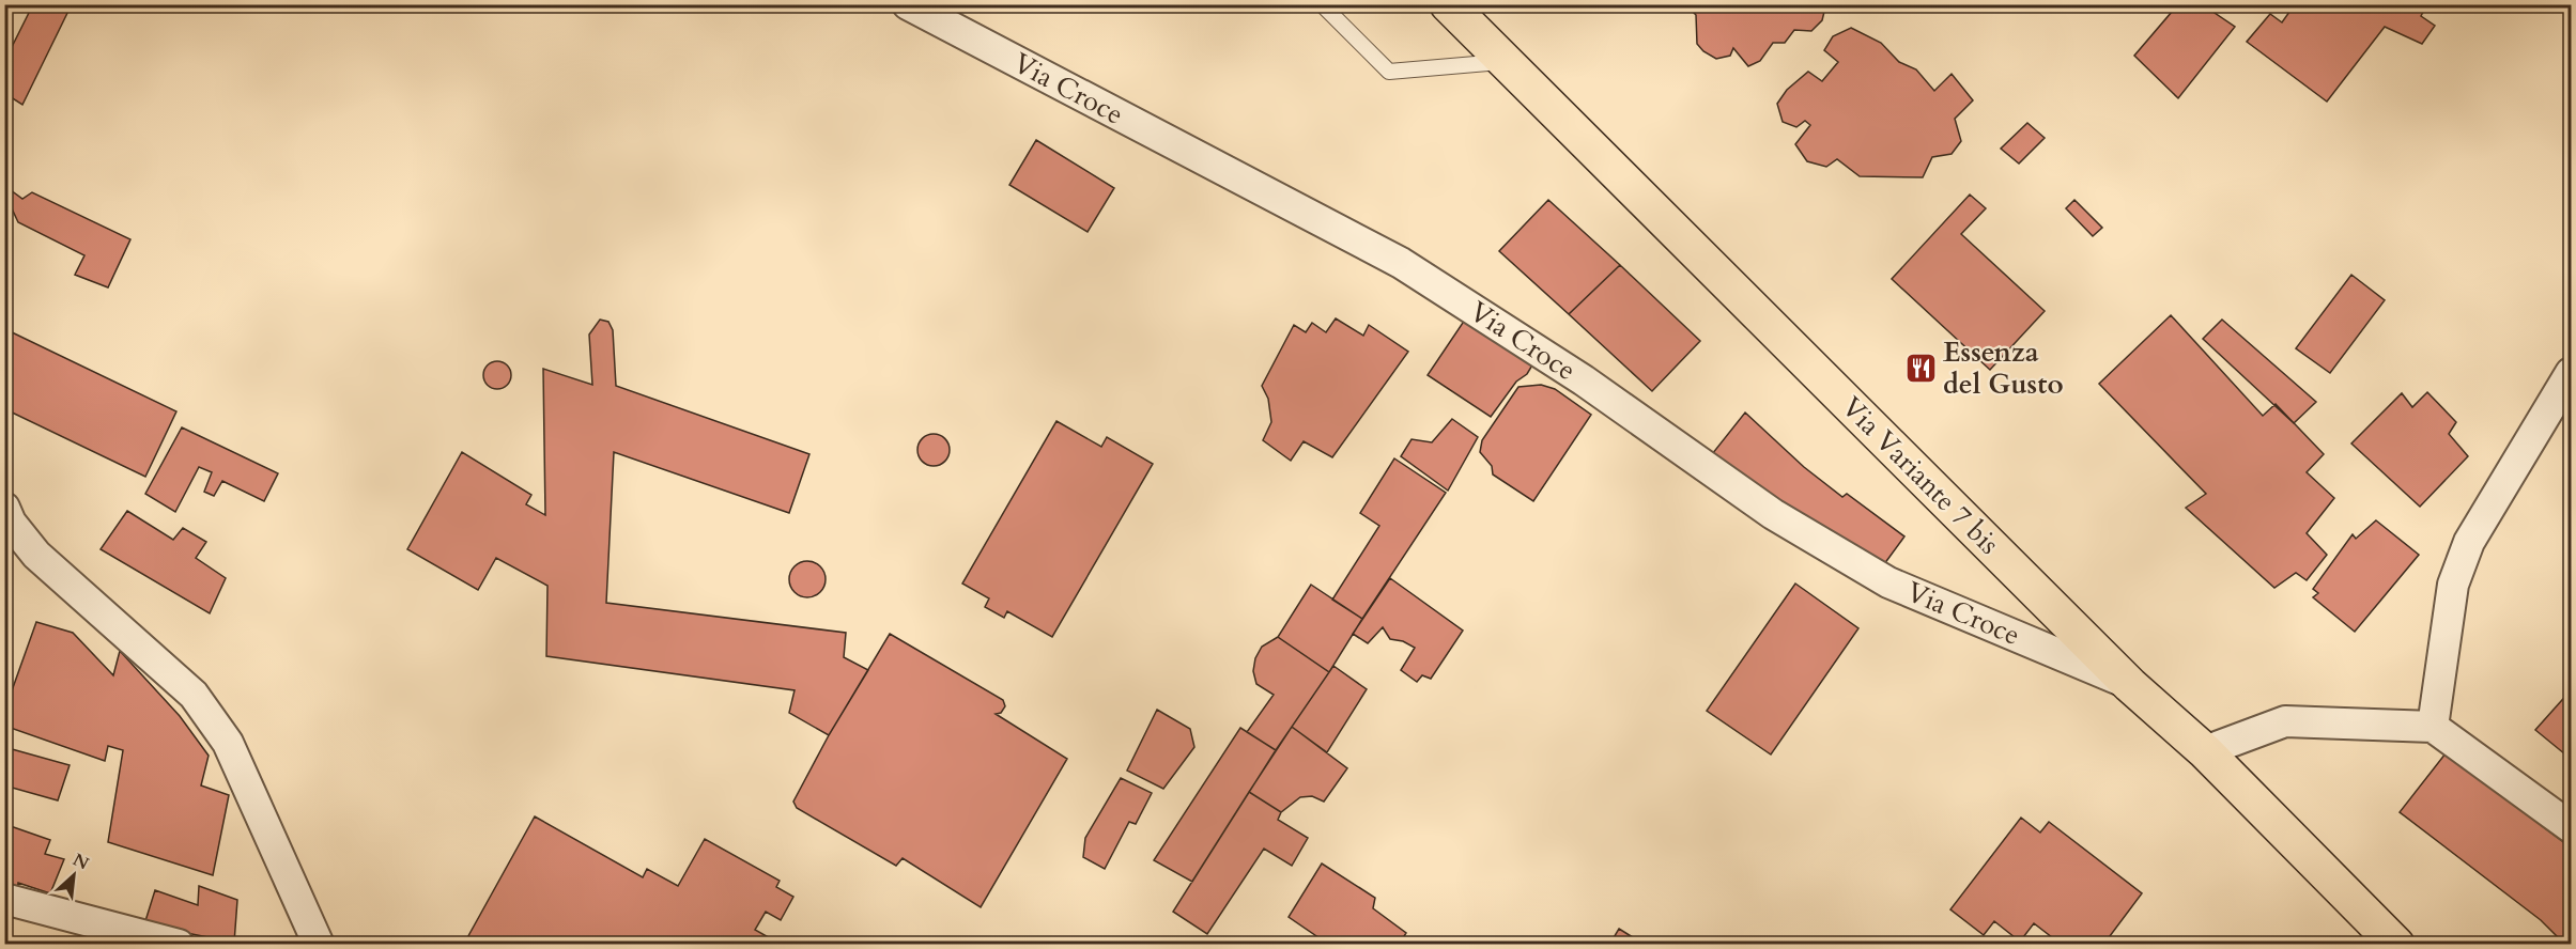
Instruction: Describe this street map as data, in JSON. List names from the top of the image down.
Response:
{
  "streets": {
    "main road": ["Via Variante 7 bis"],
    "street": ["Via Croce"]
  },
  "crossings": [
    ["Via Croce", "Via Variante 7 bis"]
  ],
  "places": {
    "restaurant": ["Essenza del Gusto"]
  },
  "north": "top right"
}
